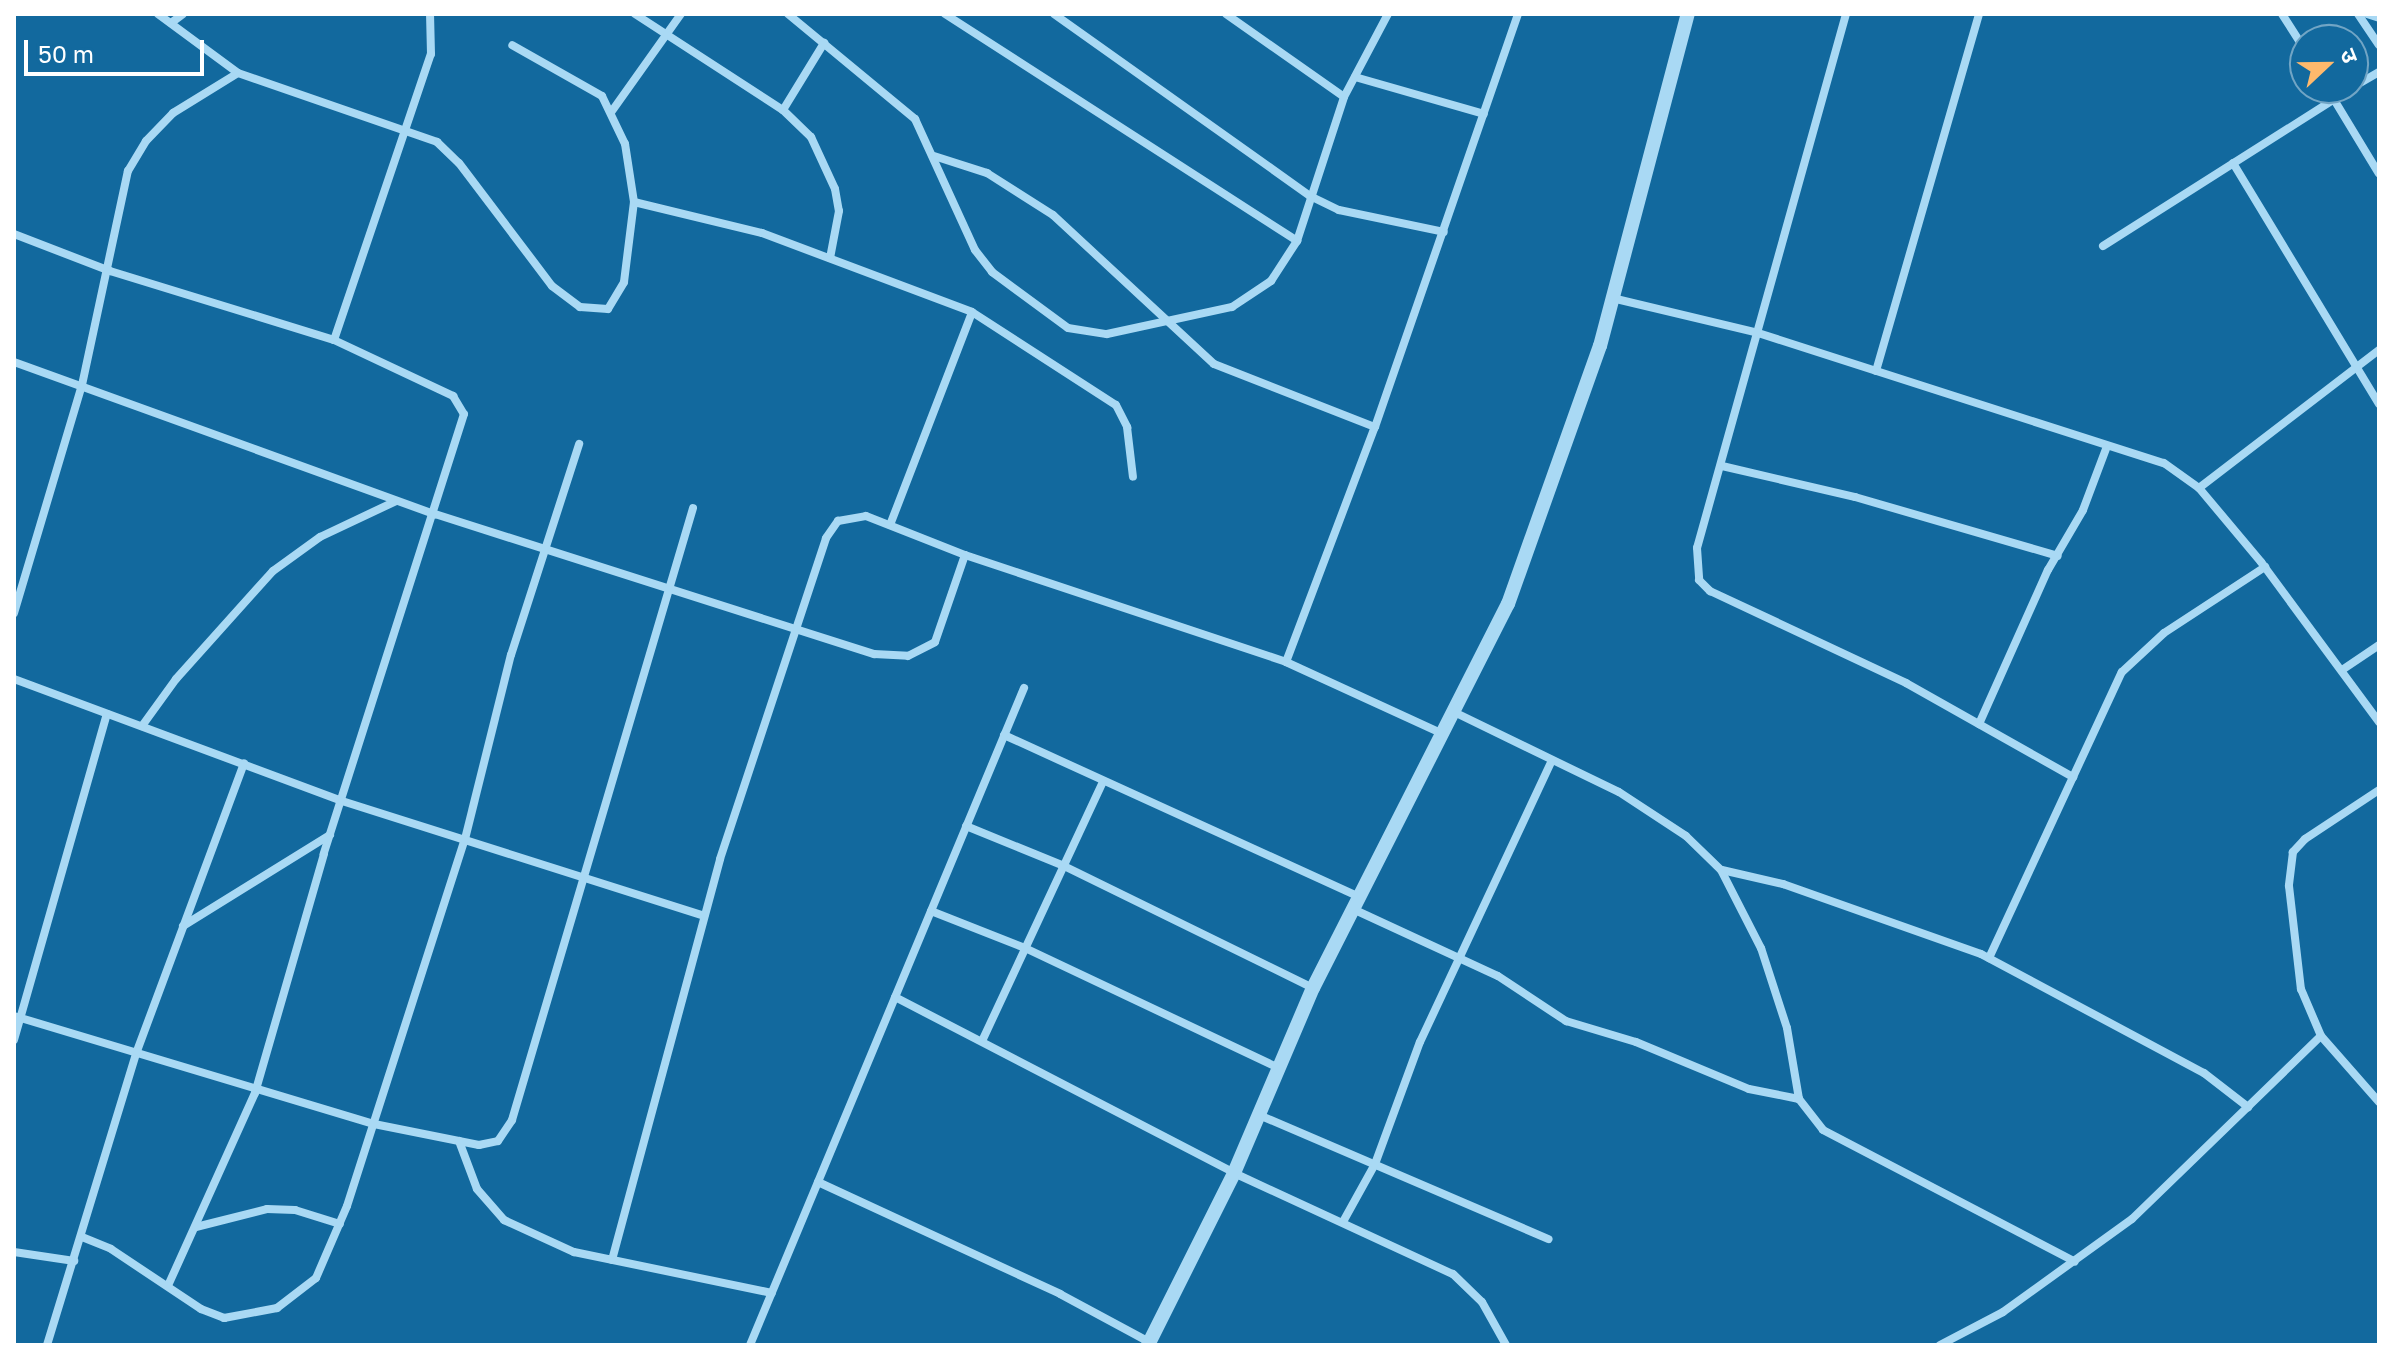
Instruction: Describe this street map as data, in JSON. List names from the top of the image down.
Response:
{
  "scale_bar": "50 m",
  "north": "right"
}
